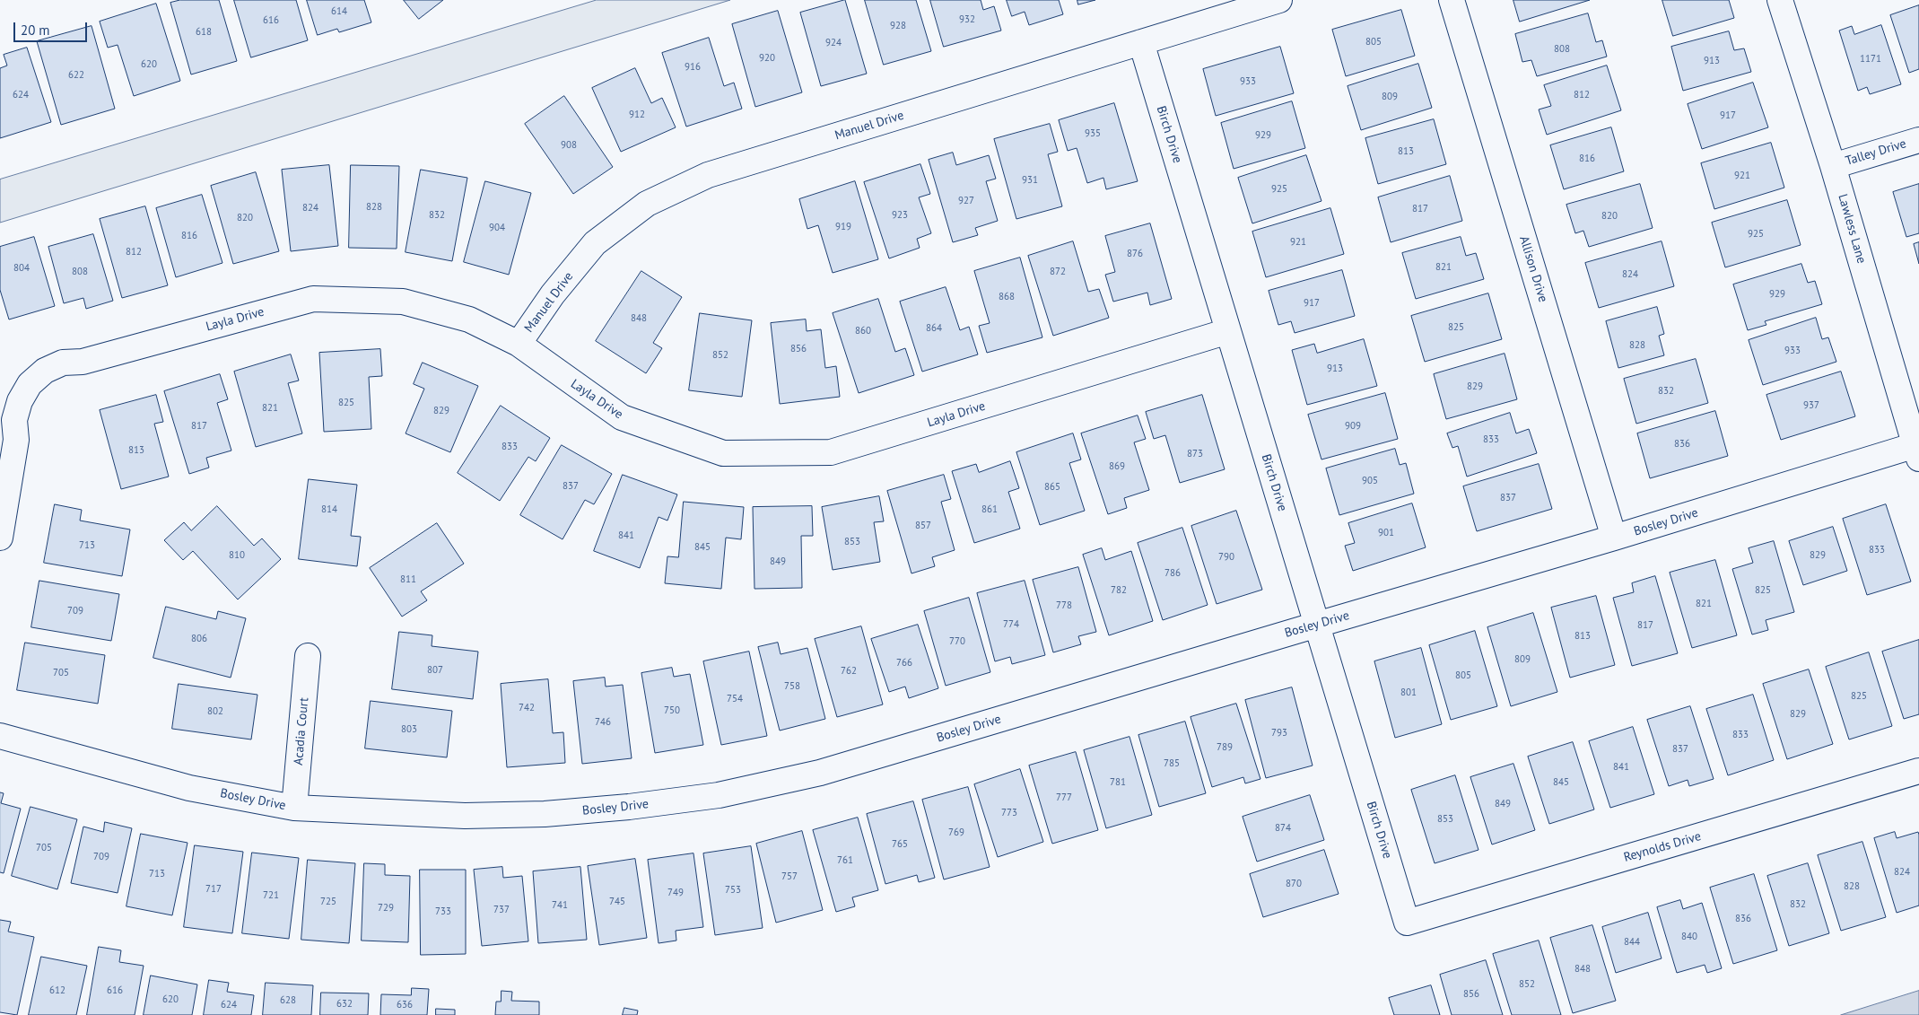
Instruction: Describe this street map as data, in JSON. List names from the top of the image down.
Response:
{
  "streets": {
    "street": [
      "Manuel Drive",
      "Birch Drive",
      "Talley Drive",
      "Lawless Lane",
      "Allison Drive",
      "Layla Drive",
      "Bosley Drive",
      "Acadia Court",
      "Reynolds Drive"
    ]
  },
  "crossings": [
    ["Manuel Drive", "Birch Drive"],
    ["Manuel Drive", "Layla Drive"],
    ["Birch Drive", "Layla Drive"],
    ["Birch Drive", "Bosley Drive"],
    ["Birch Drive", "Reynolds Drive"],
    ["Talley Drive", "Lawless Lane"],
    ["Lawless Lane", "Bosley Drive"],
    ["Allison Drive", "Bosley Drive"],
    ["Bosley Drive", "Acadia Court"]
  ],
  "house_numbers": [
    "614",
    "932",
    "616",
    "928",
    "618",
    "805",
    "924",
    "808",
    "920",
    "1171",
    "913",
    "620",
    "916",
    "622",
    "933",
    "624",
    "812",
    "809",
    "912",
    "917",
    "935",
    "929",
    "908",
    "813",
    "816",
    "921",
    "931",
    "925",
    "927",
    "828",
    "824",
    "817",
    "832",
    "923",
    "820",
    "820",
    "919",
    "904",
    "925",
    "816",
    "921",
    "812",
    "876",
    "821",
    "804",
    "808",
    "872",
    "824",
    "929",
    "868",
    "917",
    "848",
    "825",
    "864",
    "860",
    "828",
    "856",
    "933",
    "852",
    "913",
    "829",
    "832",
    "825",
    "937",
    "821",
    "829",
    "817",
    "909",
    "833",
    "836",
    "833",
    "813",
    "873",
    "869",
    "905",
    "837",
    "865",
    "837",
    "814",
    "861",
    "857",
    "901",
    "841",
    "853",
    "713",
    "845",
    "833",
    "810",
    "829",
    "790",
    "849",
    "786",
    "811",
    "782",
    "825",
    "821",
    "778",
    "709",
    "774",
    "817",
    "813",
    "806",
    "770",
    "809",
    "766",
    "807",
    "762",
    "705",
    "805",
    "758",
    "801",
    "825",
    "754",
    "742",
    "750",
    "802",
    "829",
    "746",
    "803",
    "793",
    "833",
    "789",
    "837",
    "785",
    "841",
    "781",
    "845",
    "777",
    "849",
    "773",
    "853",
    "874",
    "769",
    "765",
    "705",
    "709",
    "761",
    "824",
    "713",
    "757",
    "870",
    "828",
    "717",
    "753",
    "749",
    "721",
    "725",
    "745",
    "832",
    "741",
    "729",
    "737",
    "733",
    "836",
    "840",
    "844",
    "848",
    "852",
    "612",
    "616",
    "856",
    "620",
    "628",
    "632",
    "624",
    "636"
  ],
  "scale_bar": "20 m"
}
